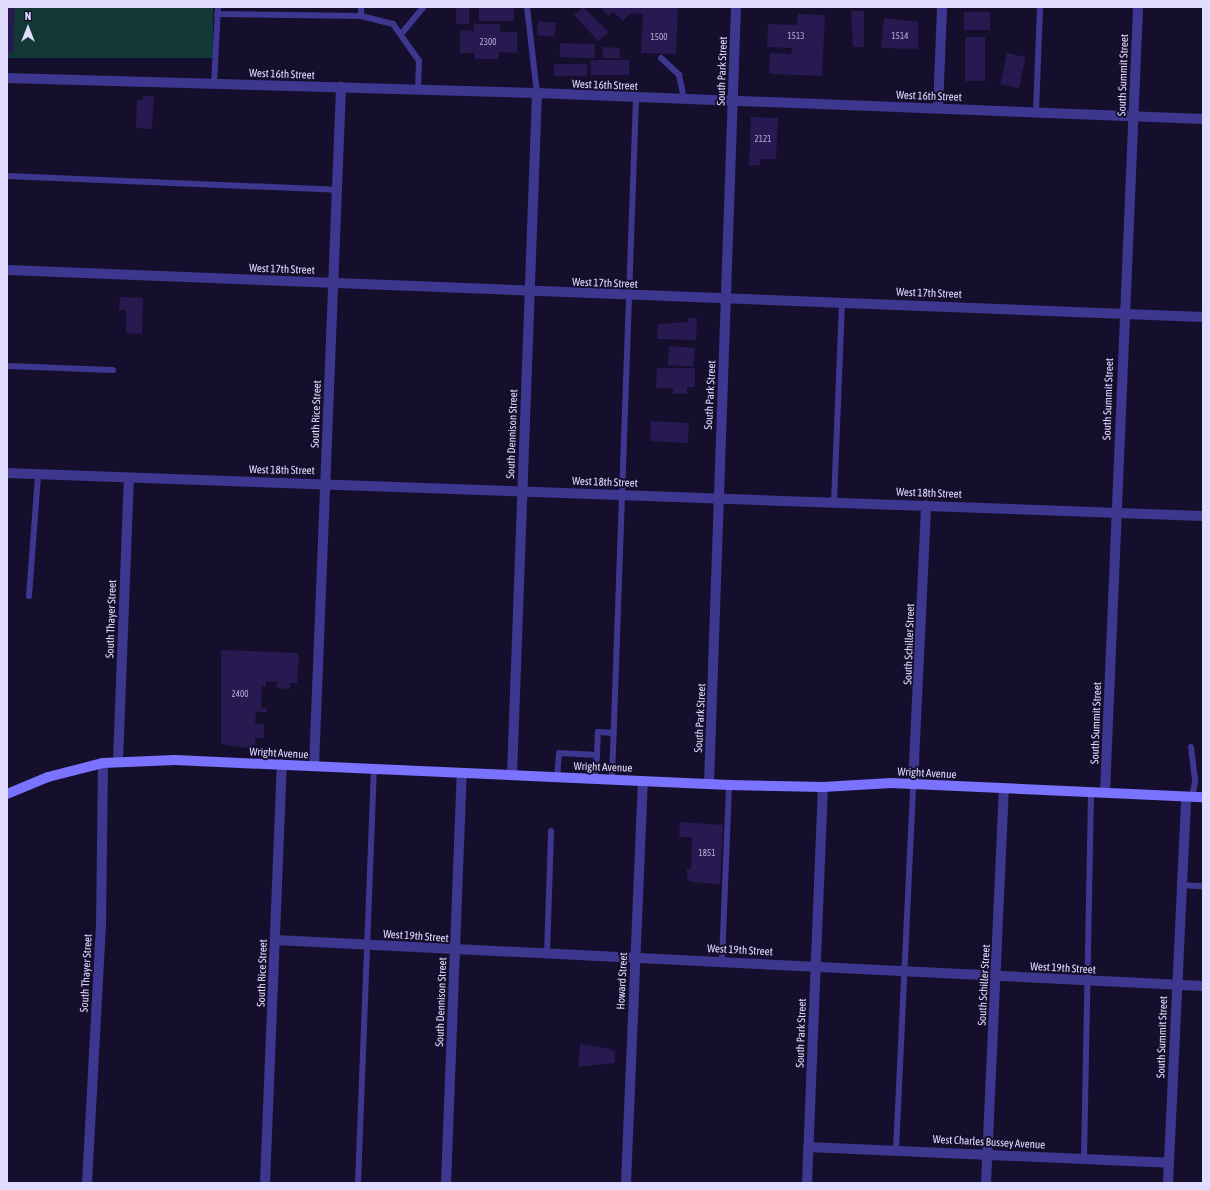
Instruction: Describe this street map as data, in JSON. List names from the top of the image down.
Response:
{
  "streets": {
    "main road": ["Wright Avenue"],
    "street": [
      "South Park Street",
      "West 16th Street",
      "South Summit Street",
      "West 17th Street",
      "South Rice Street",
      "South Dennison Street",
      "West 18th Street",
      "South Thayer Street",
      "South Schiller Street",
      "West 19th Street",
      "Howard Street",
      "West Charles Bussey Avenue"
    ]
  },
  "crossings": [
    ["South Park Street", "West 16th Street"],
    ["South Park Street", "West 17th Street"],
    ["South Park Street", "West 18th Street"],
    ["South Park Street", "Wright Avenue"],
    ["South Park Street", "West 19th Street"],
    ["South Park Street", "West Charles Bussey Avenue"],
    ["West 16th Street", "South Summit Street"],
    ["West 16th Street", "South Rice Street"],
    ["West 16th Street", "South Dennison Street"],
    ["South Summit Street", "West 17th Street"],
    ["South Summit Street", "West 18th Street"],
    ["South Summit Street", "Wright Avenue"],
    ["South Summit Street", "West 19th Street"],
    ["South Summit Street", "West Charles Bussey Avenue"],
    ["West 17th Street", "South Rice Street"],
    ["West 17th Street", "South Dennison Street"],
    ["South Rice Street", "West 18th Street"],
    ["South Rice Street", "Wright Avenue"],
    ["South Rice Street", "West 19th Street"],
    ["South Dennison Street", "West 18th Street"],
    ["South Dennison Street", "Wright Avenue"],
    ["South Dennison Street", "West 19th Street"],
    ["West 18th Street", "South Thayer Street"],
    ["West 18th Street", "South Schiller Street"],
    ["South Thayer Street", "Wright Avenue"],
    ["South Schiller Street", "Wright Avenue"],
    ["South Schiller Street", "West 19th Street"],
    ["South Schiller Street", "West Charles Bussey Avenue"],
    ["Wright Avenue", "Howard Street"],
    ["West 19th Street", "Howard Street"]
  ],
  "house_numbers": [
    "1513",
    "1514",
    "1500",
    "2300",
    "2121",
    "2400",
    "1851"
  ],
  "north": "top"
}
